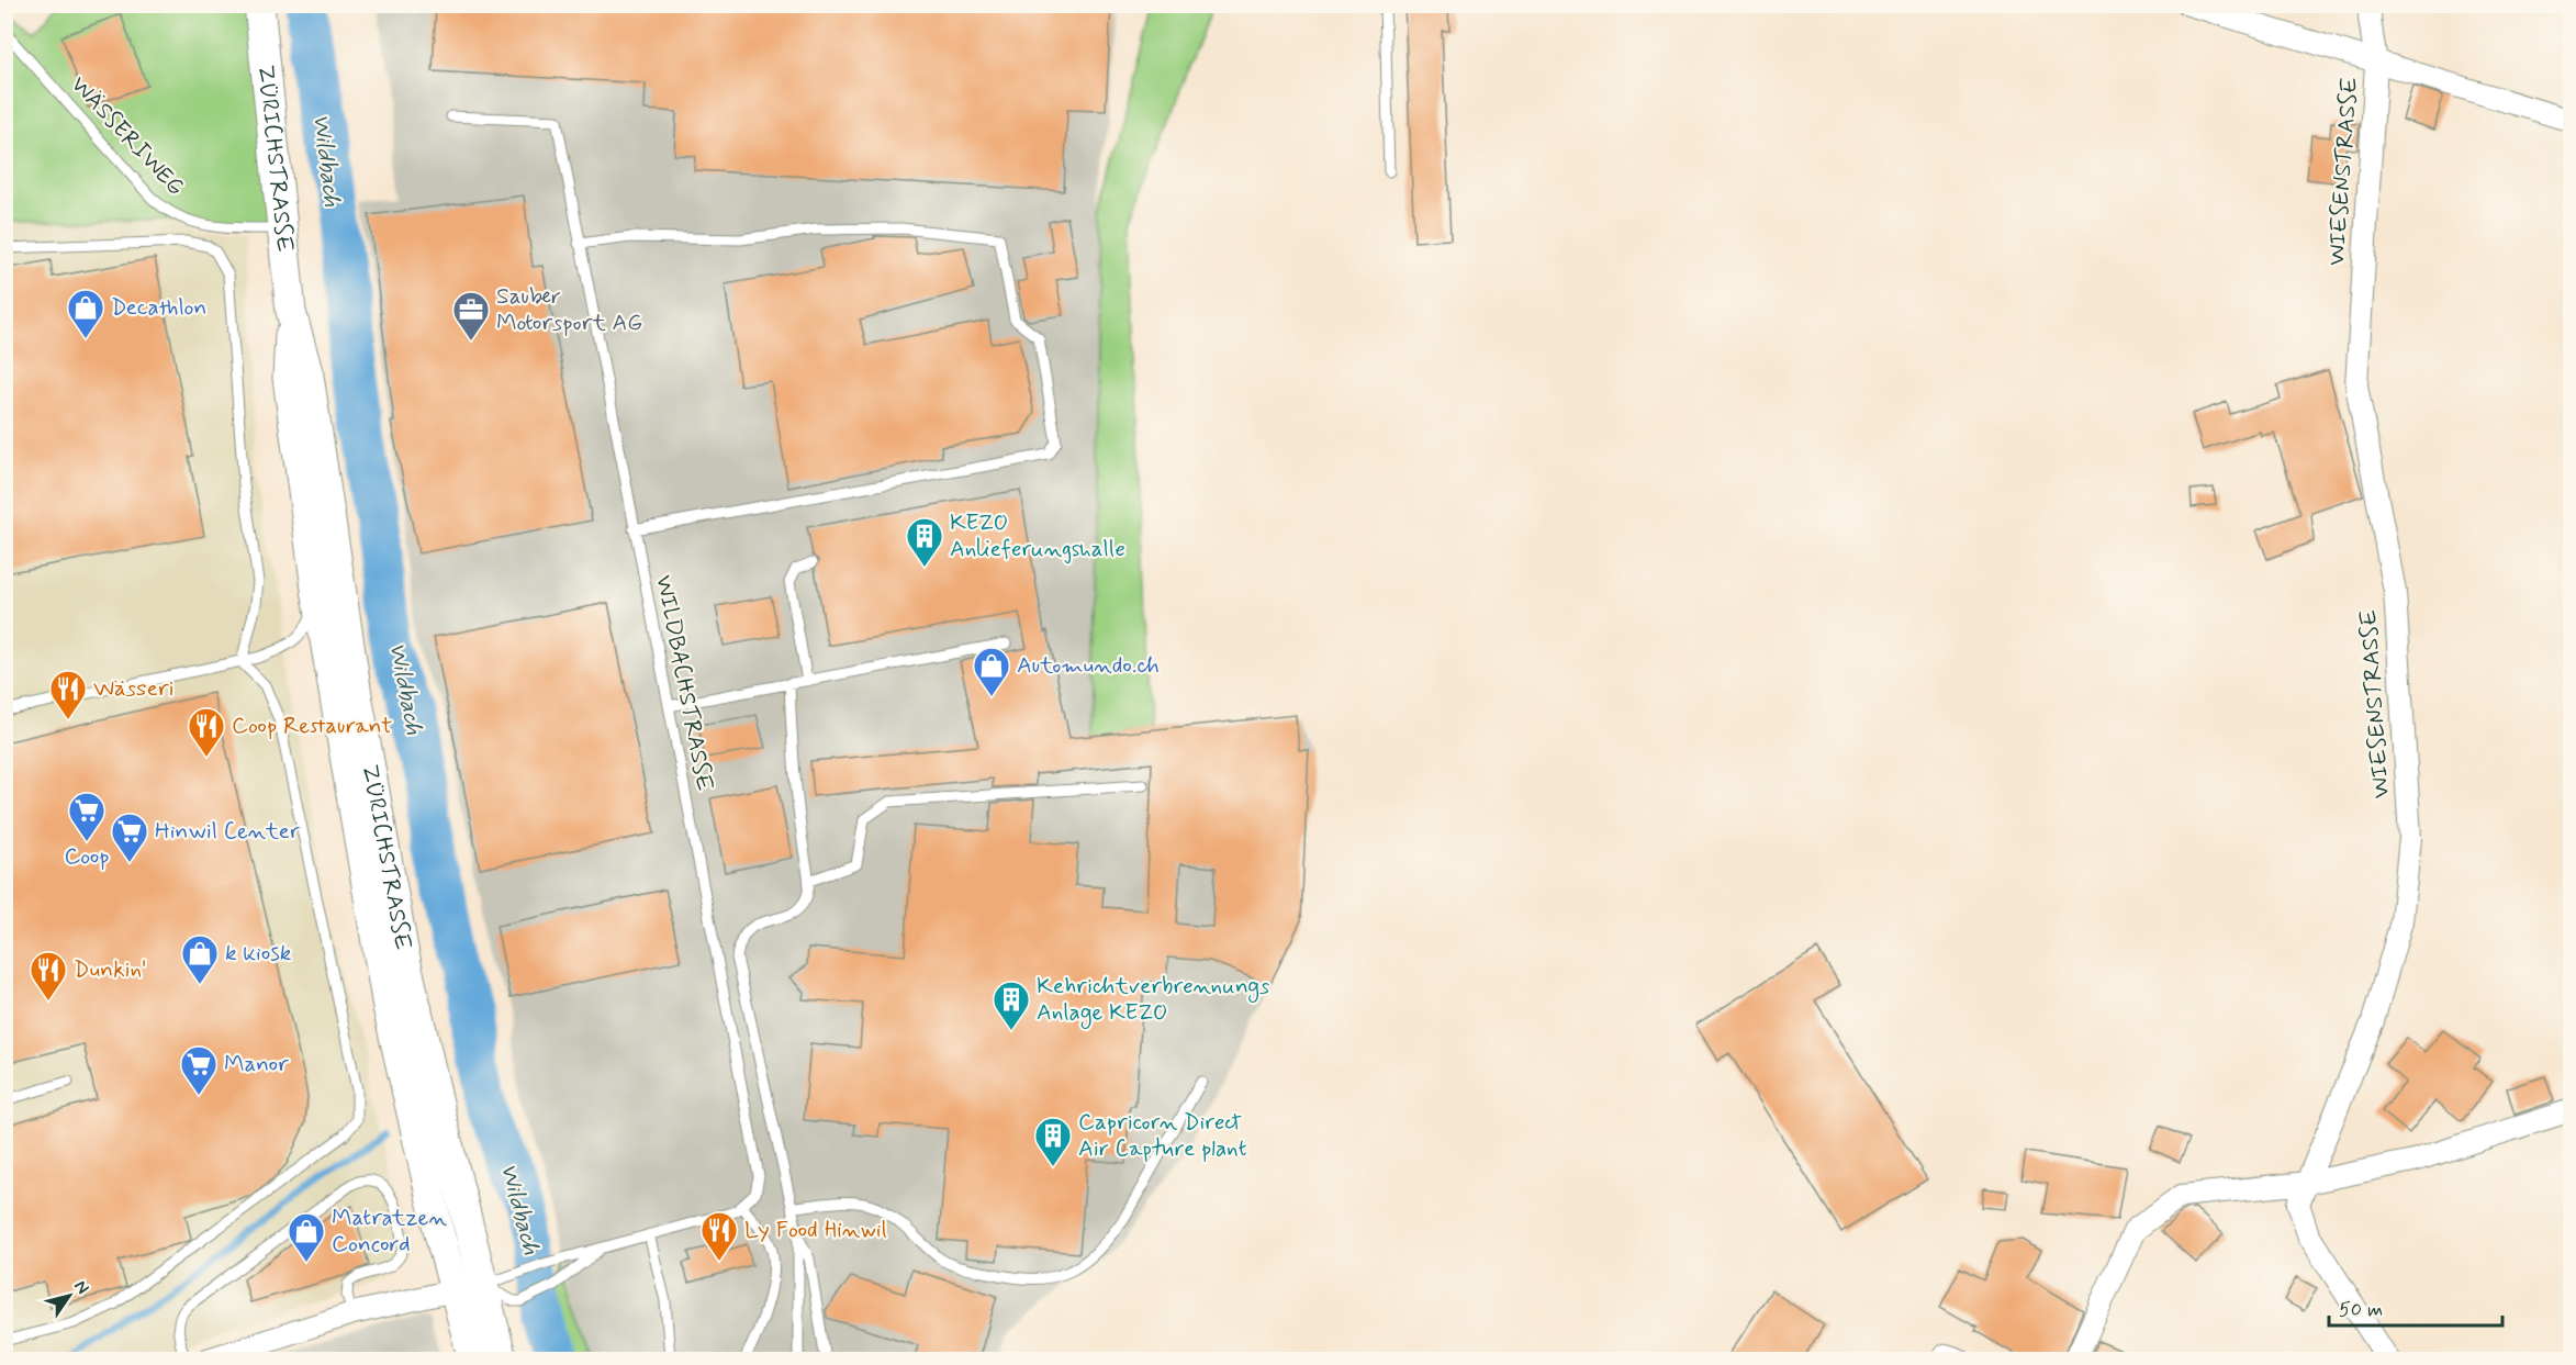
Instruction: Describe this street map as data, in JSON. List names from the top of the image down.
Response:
{
  "streets": {
    "main road": ["ZÜRICHSTRASSE"],
    "street": ["WIESENSTRASSE"],
    "lane": ["WÄSSERIWEG", "WILDBACHSTRASSE"]
  },
  "crossings": [
    ["WÄSSERIWEG", "ZÜRICHSTRASSE"]
  ],
  "water": ["Wildbach"],
  "places": {
    "shop": [
      "Decathlon",
      "Automundo.ch",
      "k kiosk",
      "Matratzen Concord"
    ],
    "office": ["Sauber Motorsport AG"],
    "building": ["KEZO Anlieferungshalle", "Kehrichtverbrennungs Anlage KEZO", "Capricorn Direct Air Capture plant"],
    "restaurant": [
      "Wässeri",
      "Coop Restaurant",
      "Dunkin'",
      "Ly Food Hinwil"
    ],
    "supermarket": ["Coop", "Hinwil Center", "Manor"]
  },
  "scale_bar": "50 m",
  "north": "top right"
}
